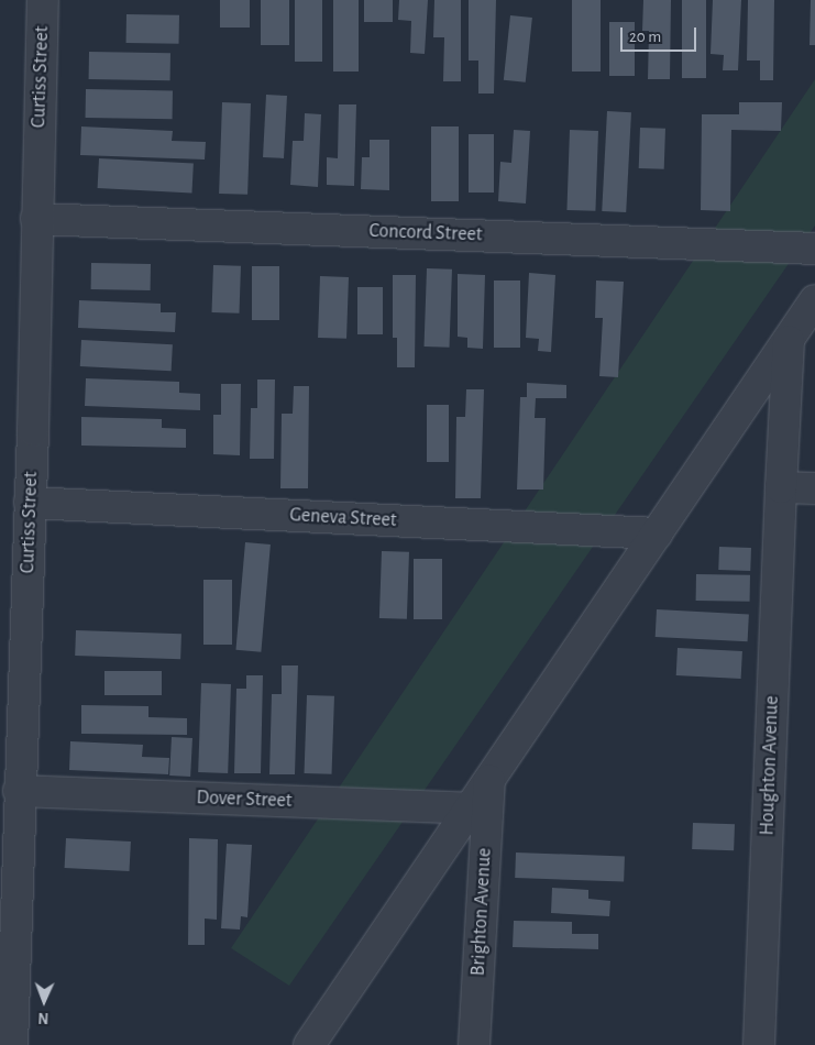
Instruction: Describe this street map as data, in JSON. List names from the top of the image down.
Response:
{
  "streets": {
    "street": [
      "Curtiss Street",
      "Concord Street",
      "Geneva Street",
      "Houghton Avenue",
      "Dover Street",
      "Brighton Avenue"
    ]
  },
  "crossings": [
    ["Curtiss Street", "Concord Street"],
    ["Curtiss Street", "Geneva Street"],
    ["Curtiss Street", "Dover Street"]
  ],
  "scale_bar": "20 m",
  "north": "bottom"
}
